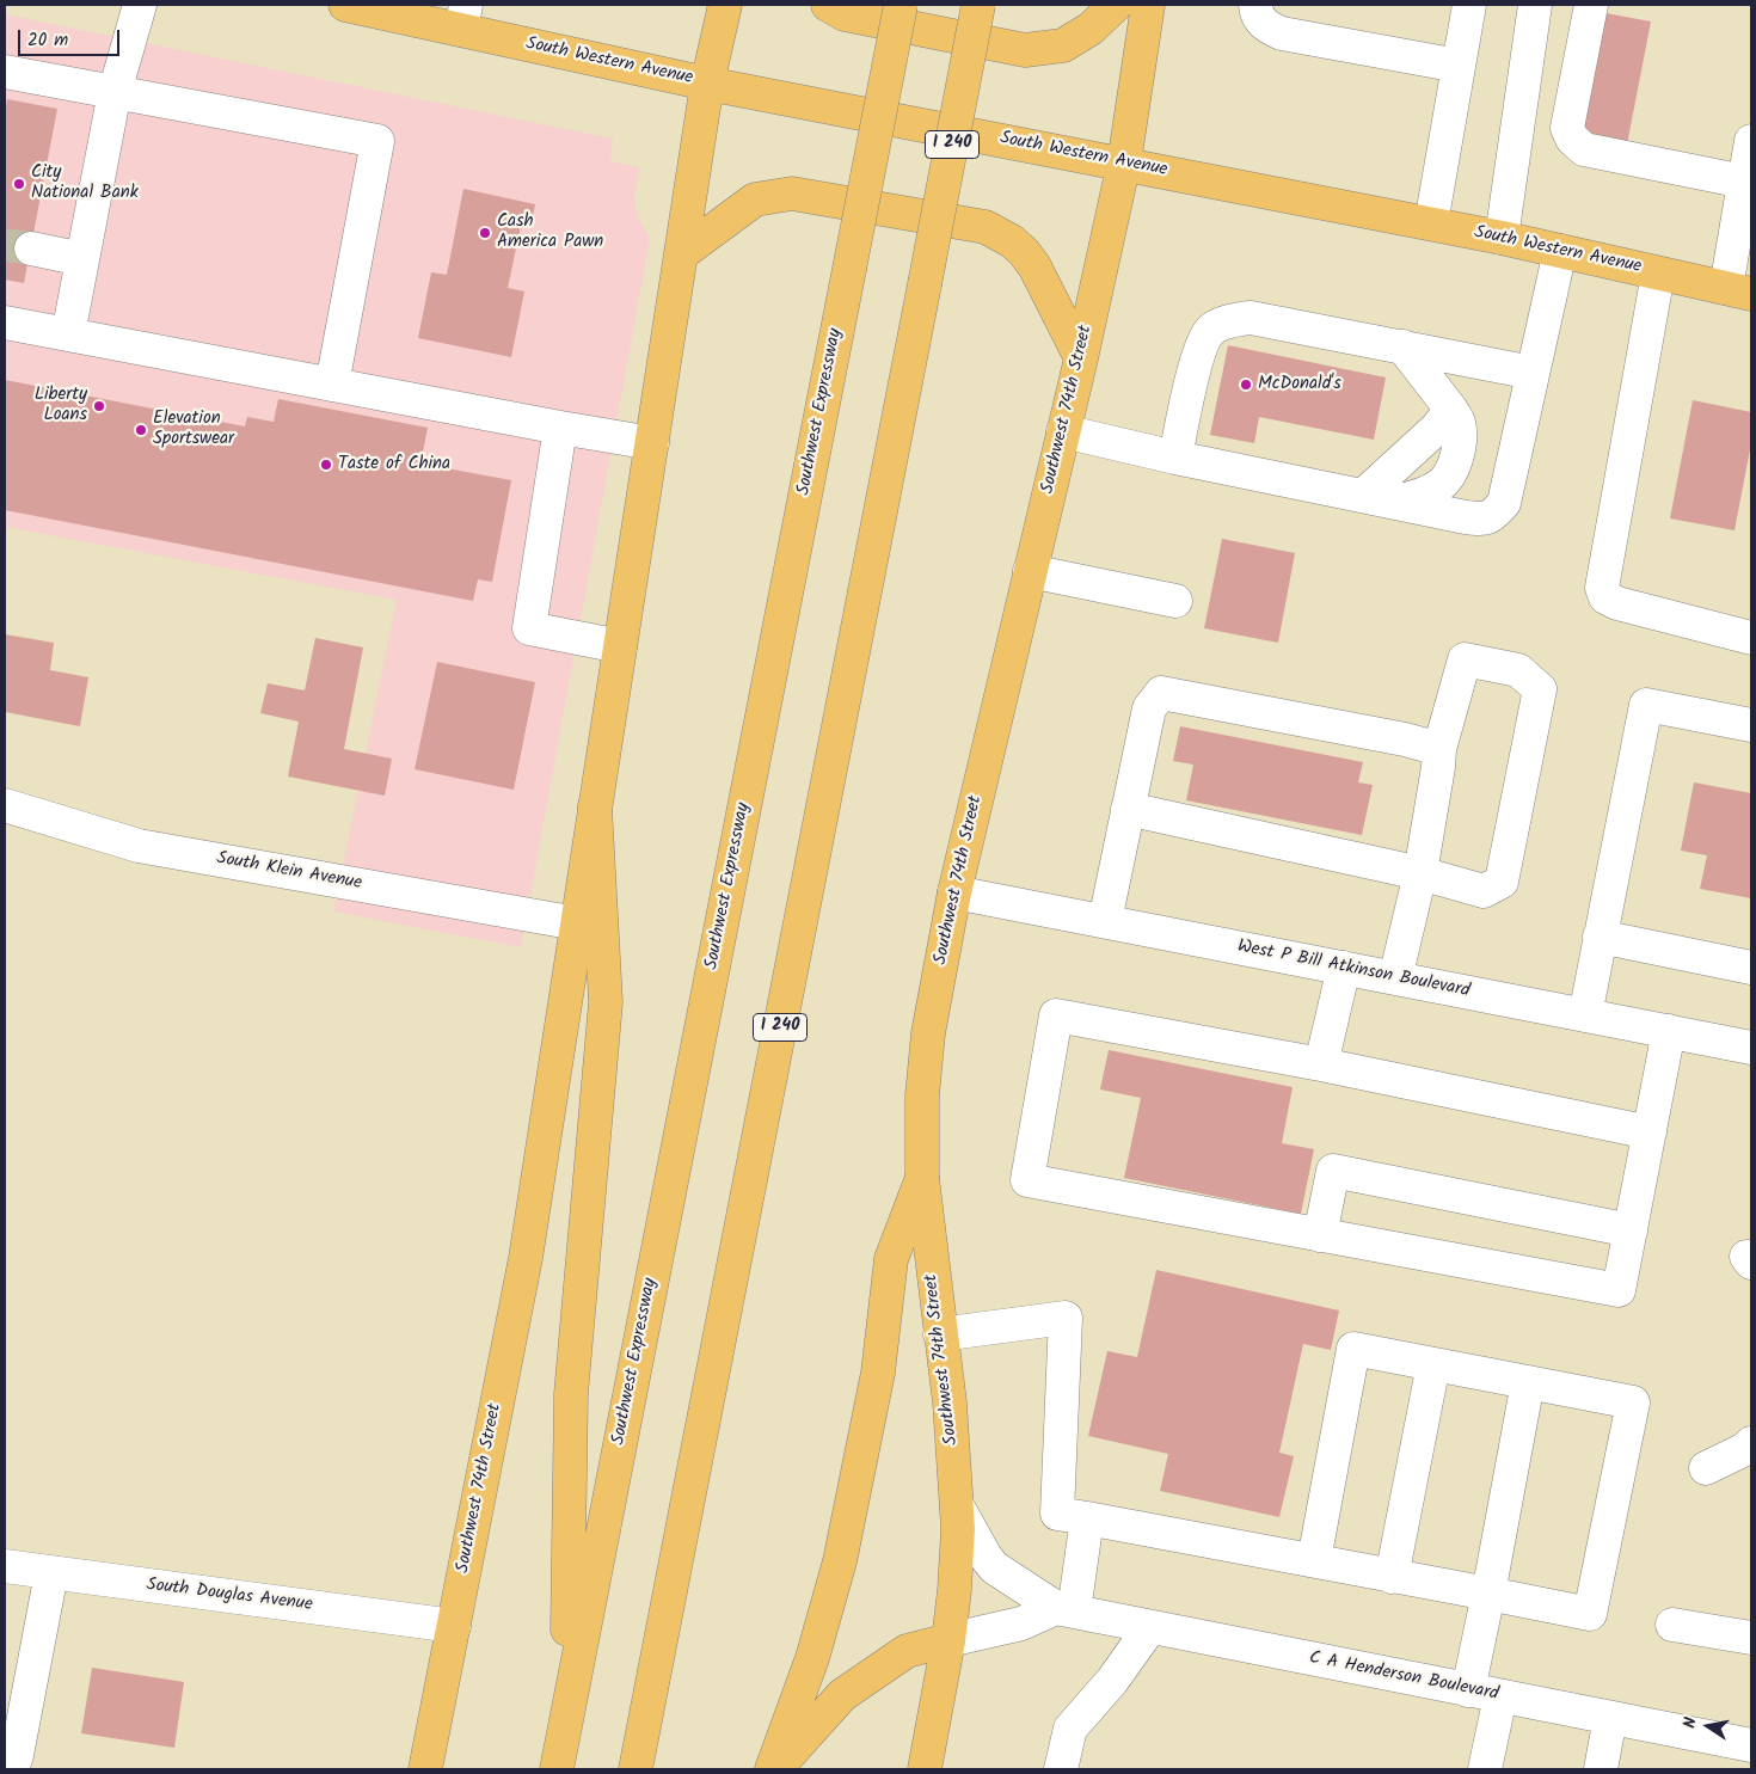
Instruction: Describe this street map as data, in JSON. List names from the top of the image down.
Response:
{
  "streets": {
    "main road": [
      "South Western Avenue",
      "I 240",
      "Southwest 74th Street",
      "Southwest Expressway"
    ],
    "street": [
      "South Klein Avenue",
      "West P Bill Atkinson Boulevard",
      "South Douglas Avenue",
      "C A Henderson Boulevard"
    ]
  },
  "crossings": [
    ["South Western Avenue", "Southwest 74th Street"],
    ["Southwest 74th Street", "South Klein Avenue"],
    ["Southwest 74th Street", "West P Bill Atkinson Boulevard"],
    ["Southwest 74th Street", "South Douglas Avenue"],
    ["Southwest 74th Street", "C A Henderson Boulevard"]
  ],
  "places": [
    "City National Bank",
    "Cash America Pawn",
    "McDonald's",
    "Liberty Loans",
    "Elevation Sportswear",
    "Taste of China"
  ],
  "scale_bar": "20 m",
  "north": "left"
}
